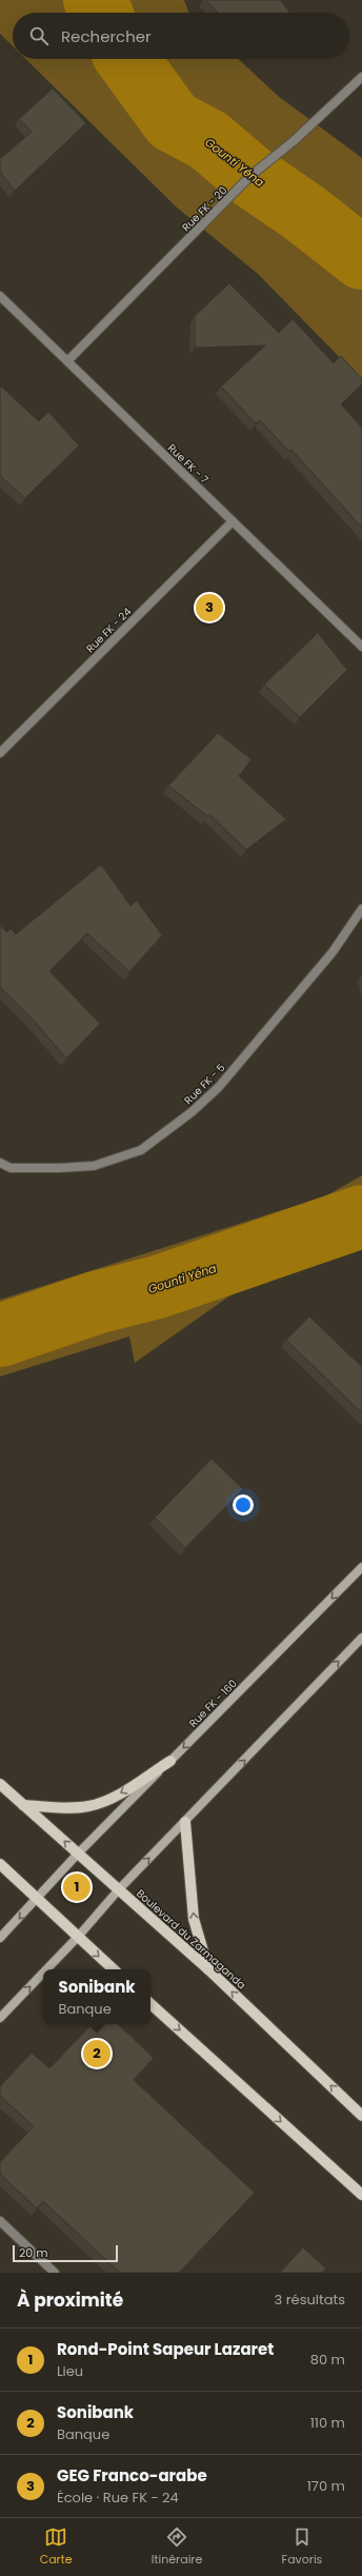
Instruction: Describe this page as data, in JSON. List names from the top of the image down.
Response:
{
  "streets": {
    "main road": ["Rue FK - 160", "Boulevard du Zarmaganda"],
    "street": [
      "Rue FK - 20",
      "Rue FK - 7",
      "Rue FK - 24",
      "Rue FK - 5"
    ]
  },
  "crossings": [
    ["Rue FK - 20", "Rue FK - 7"],
    ["Rue FK - 7", "Rue FK - 24"],
    ["Rue FK - 160", "Boulevard du Zarmaganda"]
  ],
  "water": ["Gounti Yéna"],
  "scale_bar": "20 m",
  "page": {
    "search": "Rechercher",
    "pins": ["3", "1", "2"],
    "popup": ["Sonibank", "Banque"],
    "scale": "20 m",
    "heading": ["À proximité", "3 résultats"],
    "list": [
      {
        "mark": "1",
        "name": "Rond-Point Sapeur Lazaret",
        "note": "Lieu",
        "value": "80 m"
      },
      {
        "mark": "2",
        "name": "Sonibank",
        "note": "Banque",
        "value": "110 m"
      },
      {
        "mark": "3",
        "name": "GEG Franco-arabe",
        "note": "École · Rue FK - 24",
        "value": "170 m"
      }
    ],
    "nav": ["Carte", "Itinéraire", "Favoris"]
  }
}
